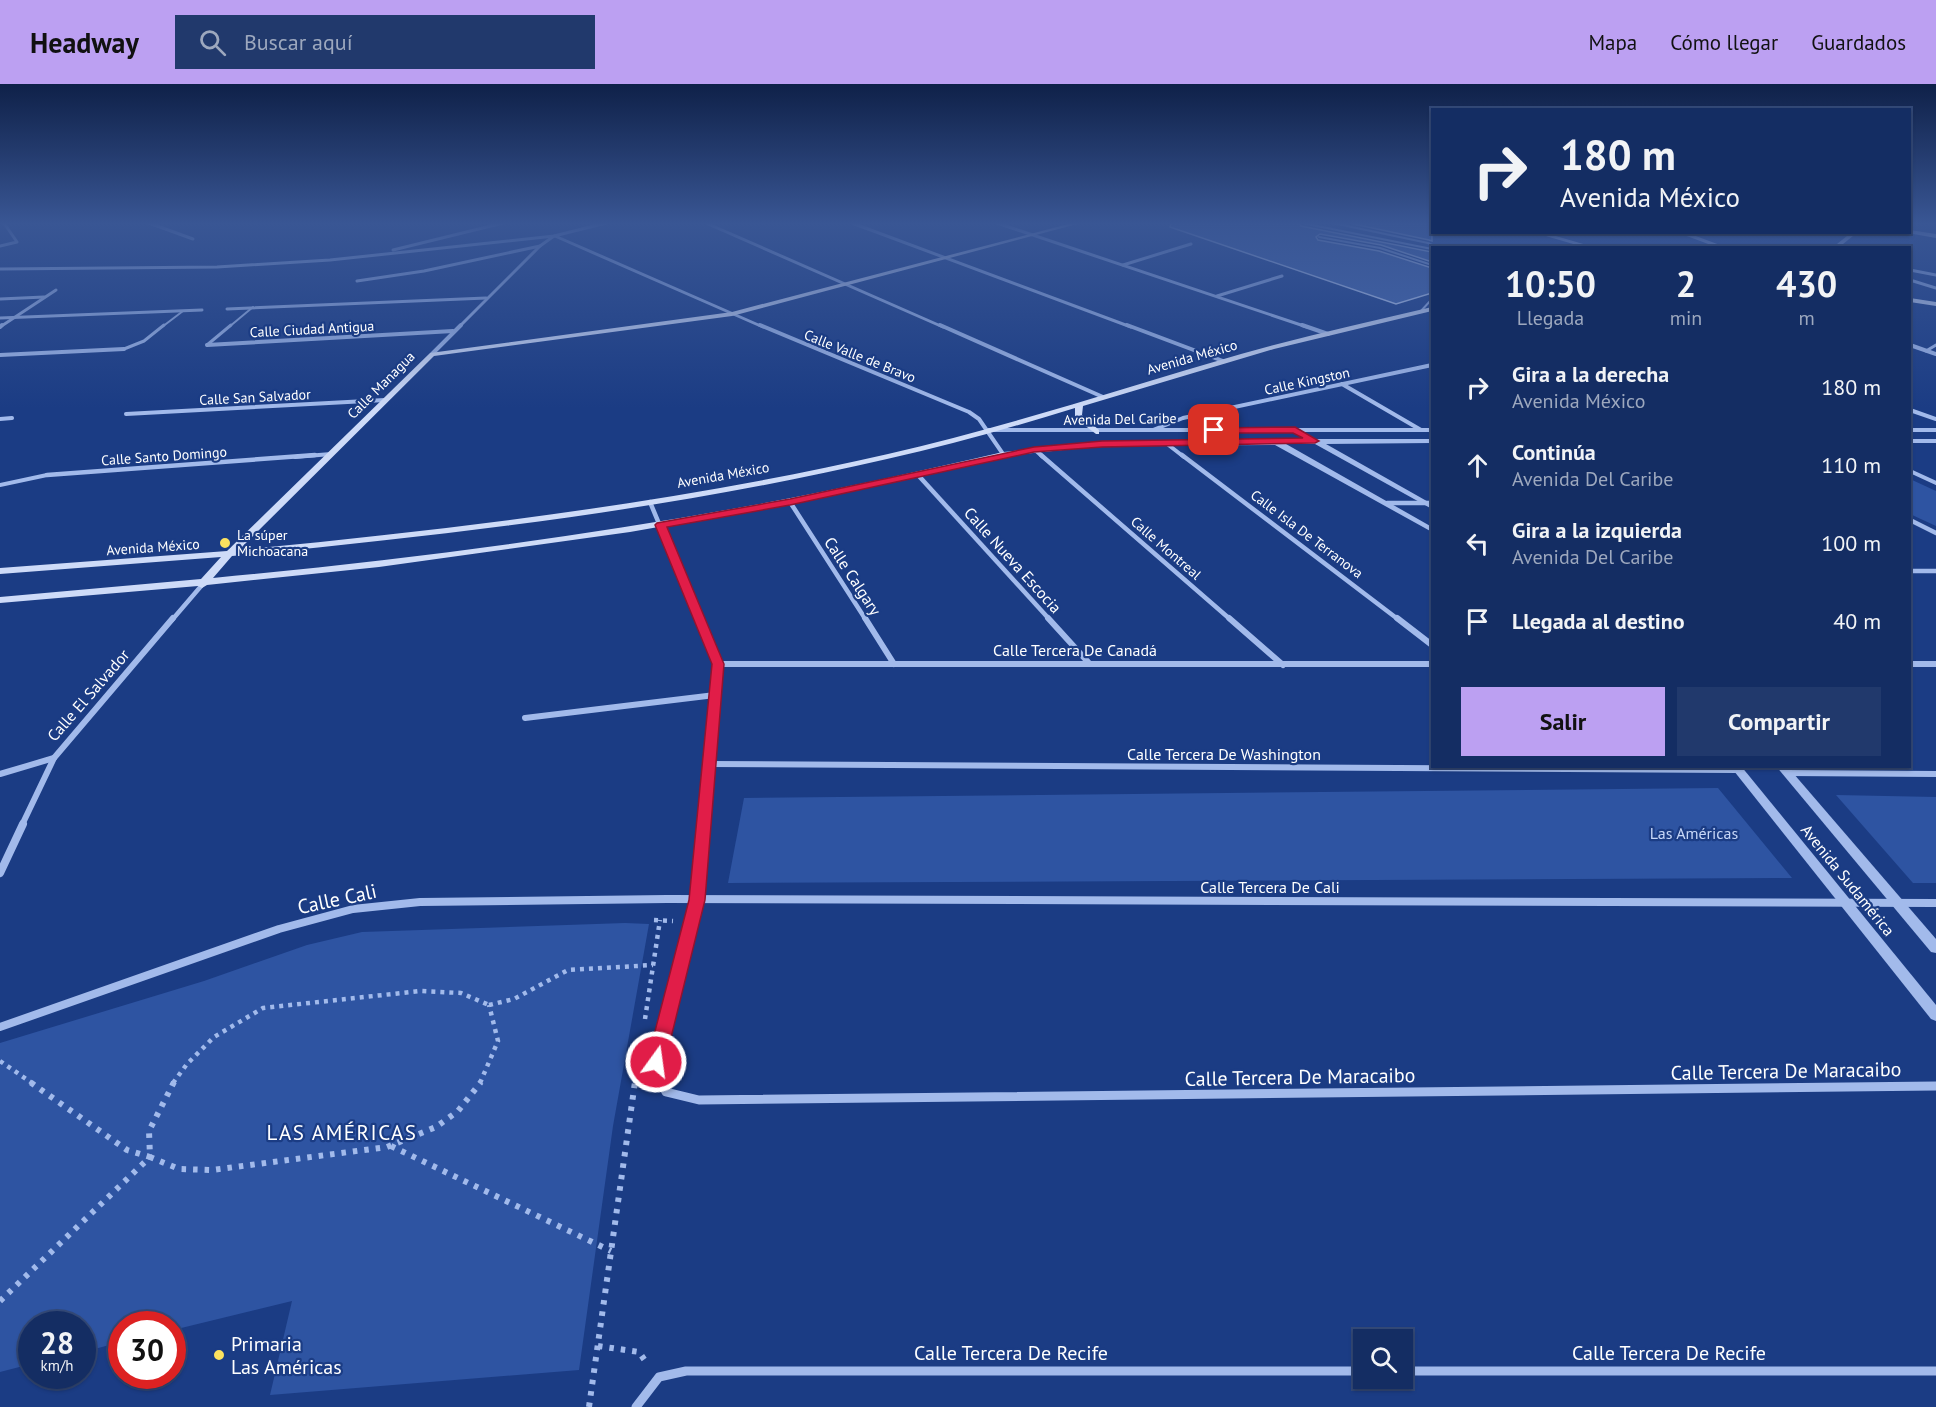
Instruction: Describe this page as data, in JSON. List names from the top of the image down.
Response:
{
  "streets": {
    "main road": ["Avenida México", "Calle Managua", "Calle El Salvador"],
    "street": [
      "Calle Ciudad Antigua",
      "Calle Valle de Bravo",
      "Calle Kingston",
      "Calle San Salvador",
      "Avenida Del Caribe",
      "Calle Santo Domingo",
      "Calle Isla De Terranova",
      "Calle Montreal",
      "Calle Nueva Escocia",
      "Calle Calgary",
      "Calle Tercera De Canadá",
      "Calle Tercera De Washington",
      "Avenida Sudamérica",
      "Calle Tercera De Cali",
      "Calle Cali",
      "Calle Tercera De Maracaibo",
      "Calle Tercera De Recife"
    ]
  },
  "crossings": [
    ["Calle Ciudad Antigua", "Calle Managua"],
    ["Calle Valle de Bravo", "Avenida México"],
    ["Calle Valle de Bravo", "Avenida Del Caribe"],
    ["Avenida México", "Calle Managua"],
    ["Avenida México", "Avenida Del Caribe"],
    ["Avenida México", "Calle El Salvador"],
    ["Calle Kingston", "Avenida Del Caribe"],
    ["Calle Managua", "Calle San Salvador"],
    ["Calle Managua", "Calle Santo Domingo"],
    ["Calle Managua", "Calle El Salvador"],
    ["Avenida Del Caribe", "Calle Isla De Terranova"],
    ["Avenida Del Caribe", "Calle Montreal"],
    ["Calle Montreal", "Calle Tercera De Canadá"],
    ["Calle Nueva Escocia", "Calle Tercera De Canadá"],
    ["Calle Calgary", "Calle Tercera De Canadá"],
    ["Avenida Sudamérica", "Calle Tercera De Cali"],
    ["Calle Tercera De Cali", "Calle Cali"]
  ],
  "districts": ["LAS AMÉRICAS"],
  "parks": ["Las Américas"],
  "places": ["La súper Michoacana", "Primaria Las Américas"],
  "page": {
    "header": "Headway",
    "search": "Buscar aquí",
    "nav": ["Mapa", "Cómo llegar", "Guardados"],
    "turn": ["180 m", "Avenida México"],
    "eta": [
      "10:50",
      "Llegada",
      "2",
      "min",
      "430",
      "m"
    ],
    "list": [
      {
        "name": "Gira a la derecha",
        "note": "Avenida México",
        "value": "180 m"
      },
      {
        "name": "Continúa",
        "note": "Avenida Del Caribe",
        "value": "110 m"
      },
      {
        "name": "Gira a la izquierda",
        "note": "Avenida Del Caribe",
        "value": "100 m"
      },
      {
        "name": "Llegada al destino",
        "value": "40 m"
      }
    ],
    "buttons": ["Salir", "Compartir"],
    "speed": "28 km/h",
    "limit": "30"
  }
}
